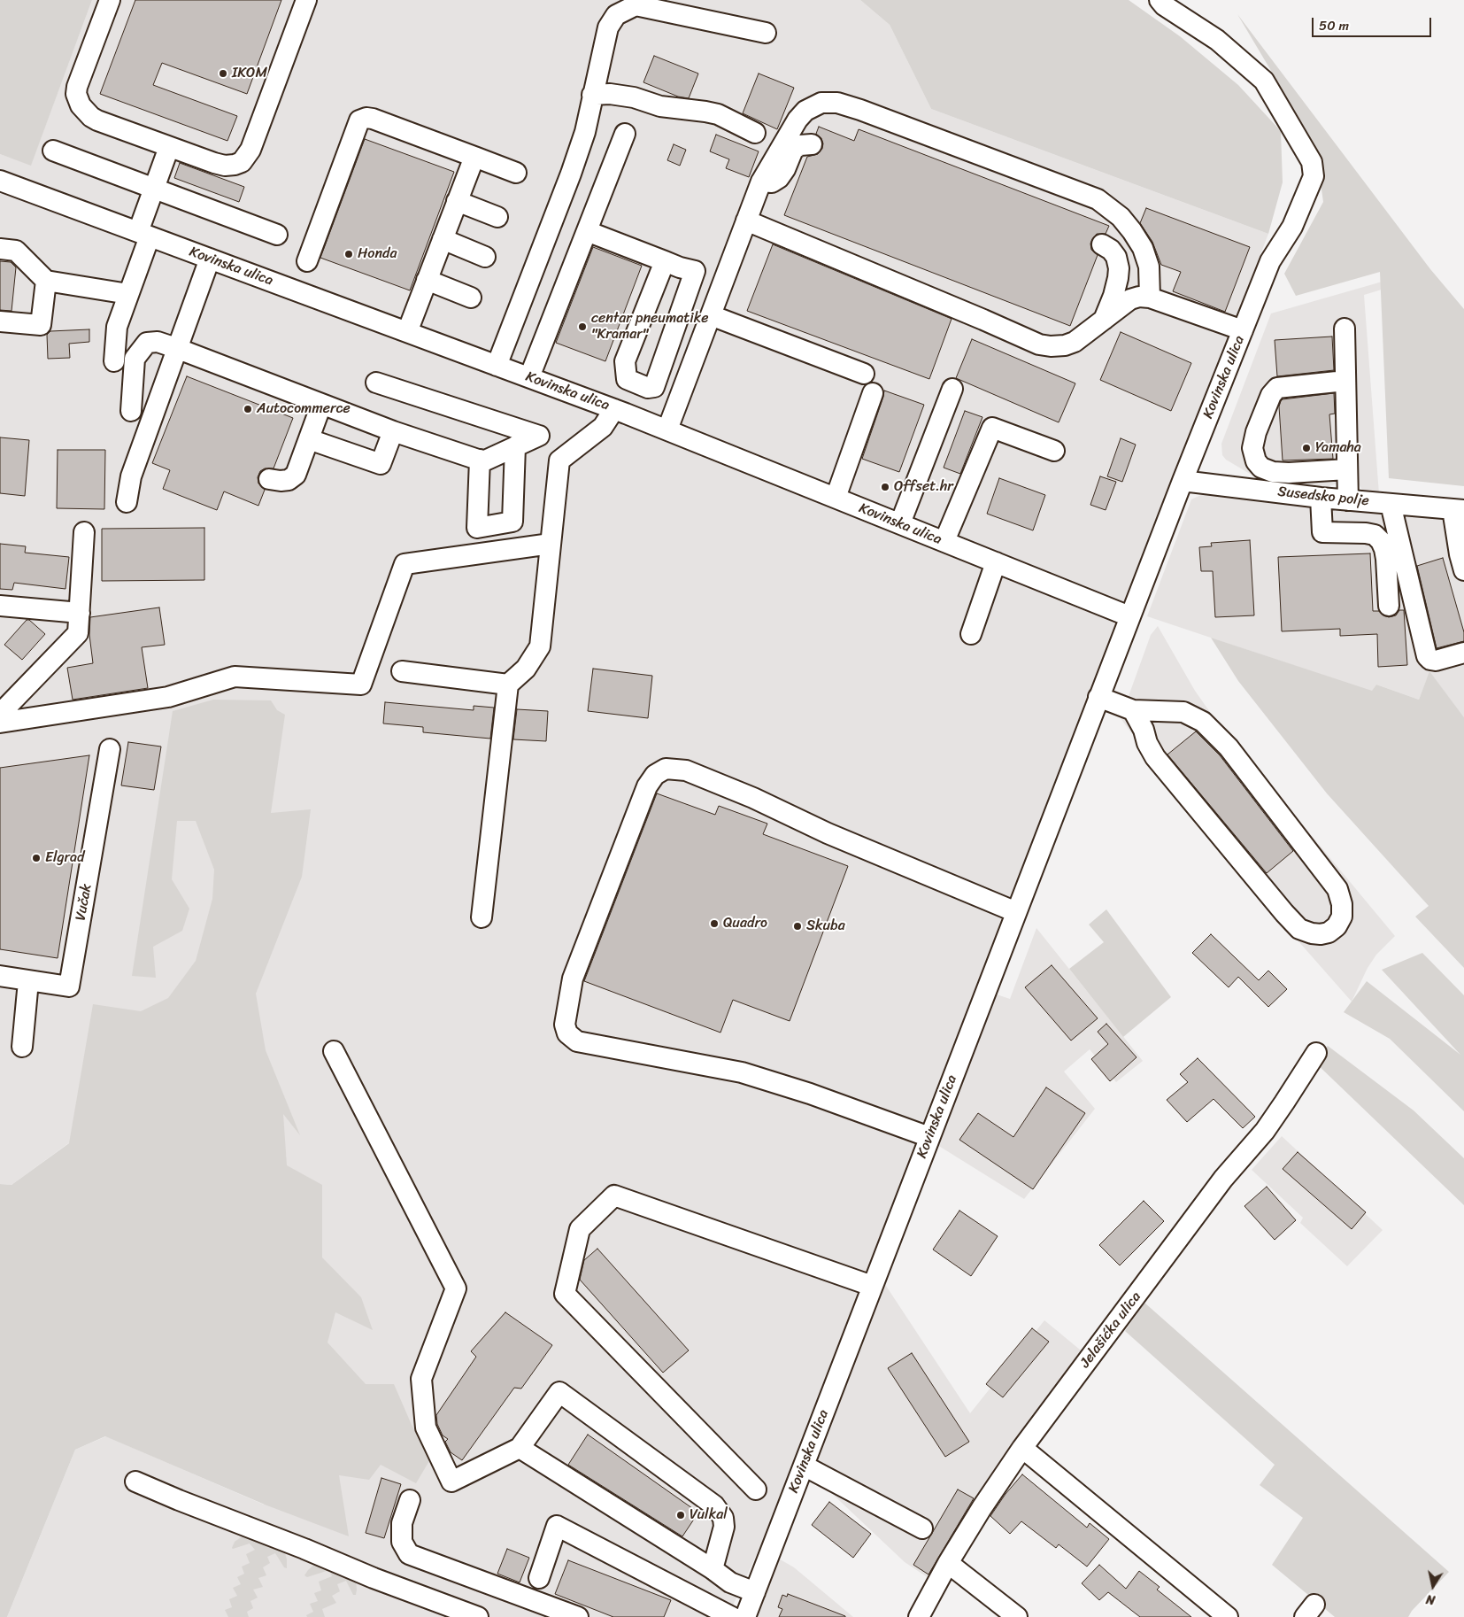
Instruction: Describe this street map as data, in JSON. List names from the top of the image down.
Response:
{
  "streets": {
    "street": [
      "Kovinska ulica",
      "Susedsko polje",
      "Vučak",
      "Jelašićka ulica"
    ]
  },
  "crossings": [
    ["Kovinska ulica", "Susedsko polje"]
  ],
  "places": [
    "IKOM",
    "Honda",
    "centar pneumatike \"Kramar\"",
    "Autocommerce",
    "Yamaha",
    "Offset.hr",
    "Elgrad",
    "Quadro",
    "Skuba",
    "Vulkal"
  ],
  "scale_bar": "50 m",
  "north": "bottom"
}
